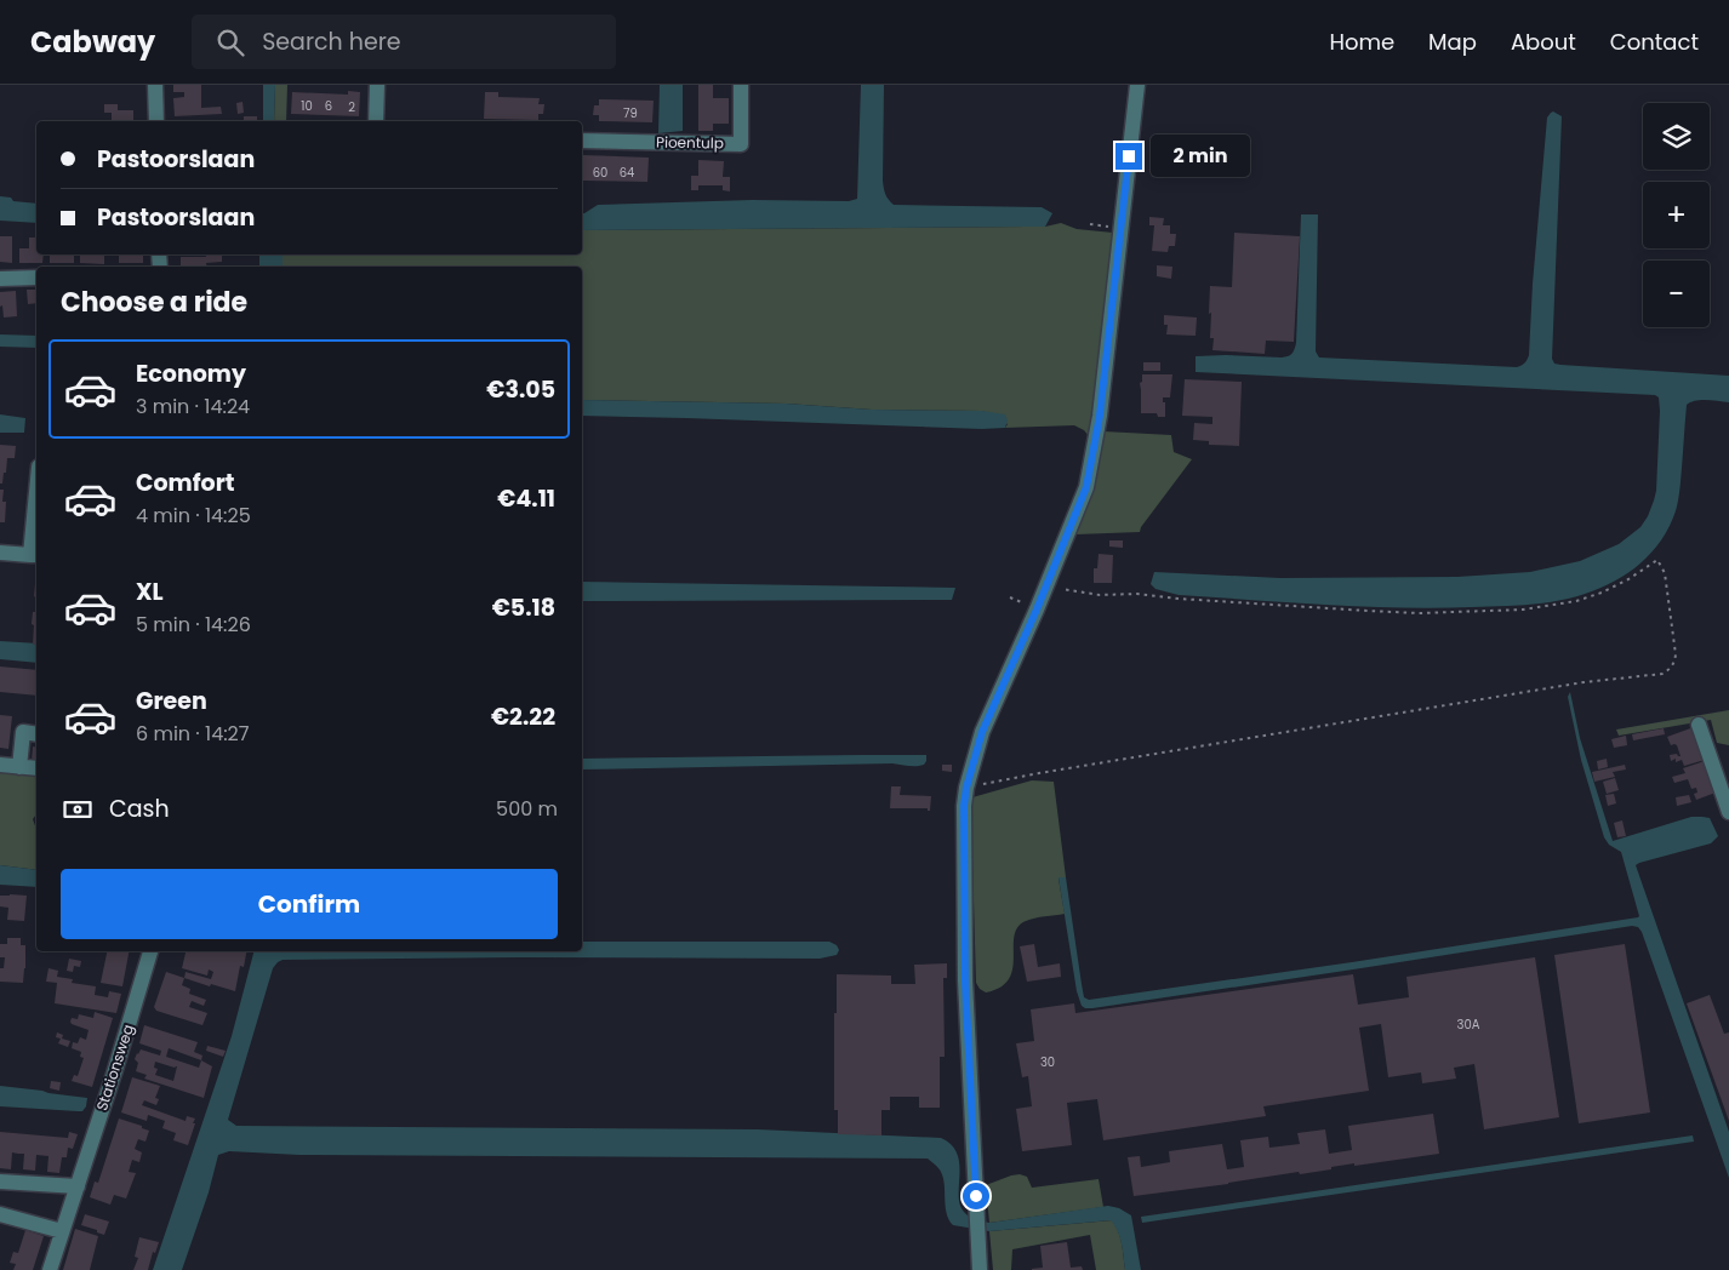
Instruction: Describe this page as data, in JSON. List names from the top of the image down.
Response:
{
  "streets": {
    "street": ["Pioentulp", "Stationsweg"]
  },
  "house_numbers": [
    "10",
    "6",
    "2",
    "79",
    "60",
    "64",
    "30A",
    "30"
  ],
  "page": {
    "header": "Cabway",
    "search": "Search here",
    "nav": [
      "Home",
      "Map",
      "About",
      "Contact"
    ],
    "map_buttons": ["+", "−"],
    "banner": ["Pastoorslaan", "Pastoorslaan"],
    "bubble": "2 min",
    "heading": "Choose a ride",
    "list": [
      {
        "name": "Economy",
        "note": "3 min · 14:24",
        "value": "€3.05"
      },
      {
        "name": "Comfort",
        "note": "4 min · 14:25",
        "value": "€4.11"
      },
      {
        "name": "XL",
        "note": "5 min · 14:26",
        "value": "€5.18"
      },
      {
        "name": "Green",
        "note": "6 min · 14:27",
        "value": "€2.22"
      }
    ],
    "pay": ["Cash", "500 m"],
    "buttons": "Confirm"
  }
}
